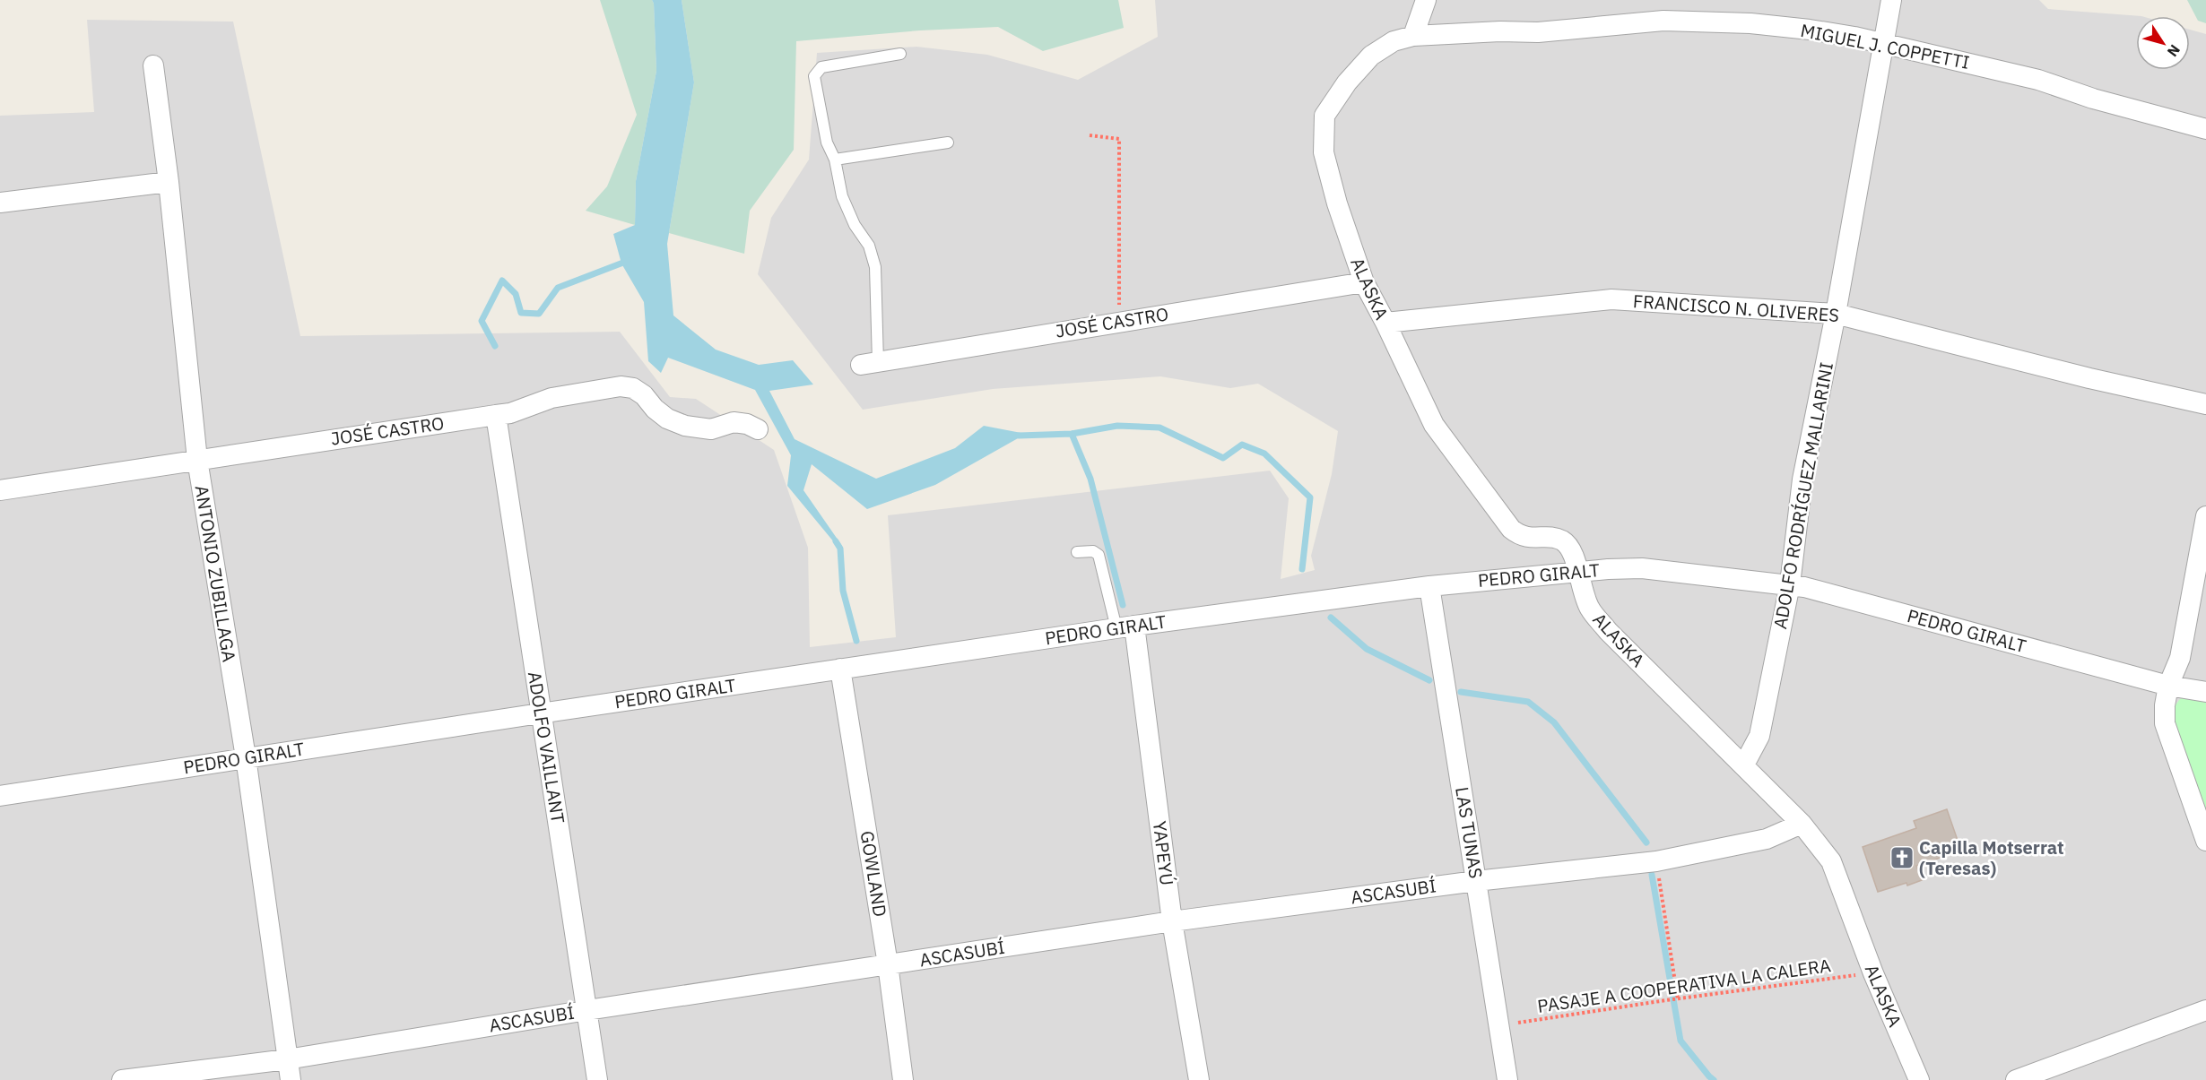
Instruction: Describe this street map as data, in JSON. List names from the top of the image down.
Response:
{
  "streets": {
    "street": [
      "MIGUEL J. COPPETTI",
      "ALASKA",
      "FRANCISCO N. OLIVERES",
      "JOSÉ CASTRO",
      "ADOLFO RODRÍGUEZ MALLARINI",
      "ANTONIO ZUBILLAGA",
      "PEDRO GIRALT",
      "ADOLFO VAILLANT",
      "LAS TUNAS",
      "YAPEYÚ",
      "GOWLAND",
      "ASCASUBÍ"
    ],
    "path": ["PASAJE A COOPERATIVA LA CALERA"]
  },
  "crossings": [
    ["MIGUEL J. COPPETTI", "ALASKA"],
    ["MIGUEL J. COPPETTI", "ADOLFO RODRÍGUEZ MALLARINI"],
    ["ALASKA", "FRANCISCO N. OLIVERES"],
    ["ALASKA", "JOSÉ CASTRO"],
    ["ALASKA", "ADOLFO RODRÍGUEZ MALLARINI"],
    ["ALASKA", "PEDRO GIRALT"],
    ["ALASKA", "ASCASUBÍ"],
    ["ALASKA", "PASAJE A COOPERATIVA LA CALERA"],
    ["FRANCISCO N. OLIVERES", "ADOLFO RODRÍGUEZ MALLARINI"],
    ["JOSÉ CASTRO", "ANTONIO ZUBILLAGA"],
    ["JOSÉ CASTRO", "ADOLFO VAILLANT"],
    ["ADOLFO RODRÍGUEZ MALLARINI", "PEDRO GIRALT"],
    ["ANTONIO ZUBILLAGA", "PEDRO GIRALT"],
    ["ANTONIO ZUBILLAGA", "ASCASUBÍ"],
    ["PEDRO GIRALT", "ADOLFO VAILLANT"],
    ["PEDRO GIRALT", "LAS TUNAS"],
    ["PEDRO GIRALT", "YAPEYÚ"],
    ["PEDRO GIRALT", "GOWLAND"],
    ["ADOLFO VAILLANT", "ASCASUBÍ"],
    ["LAS TUNAS", "ASCASUBÍ"],
    ["LAS TUNAS", "PASAJE A COOPERATIVA LA CALERA"],
    ["YAPEYÚ", "ASCASUBÍ"],
    ["GOWLAND", "ASCASUBÍ"]
  ],
  "places": {
    "church": ["Capilla Motserrat (Teresas)"]
  },
  "north": "bottom right"
}
